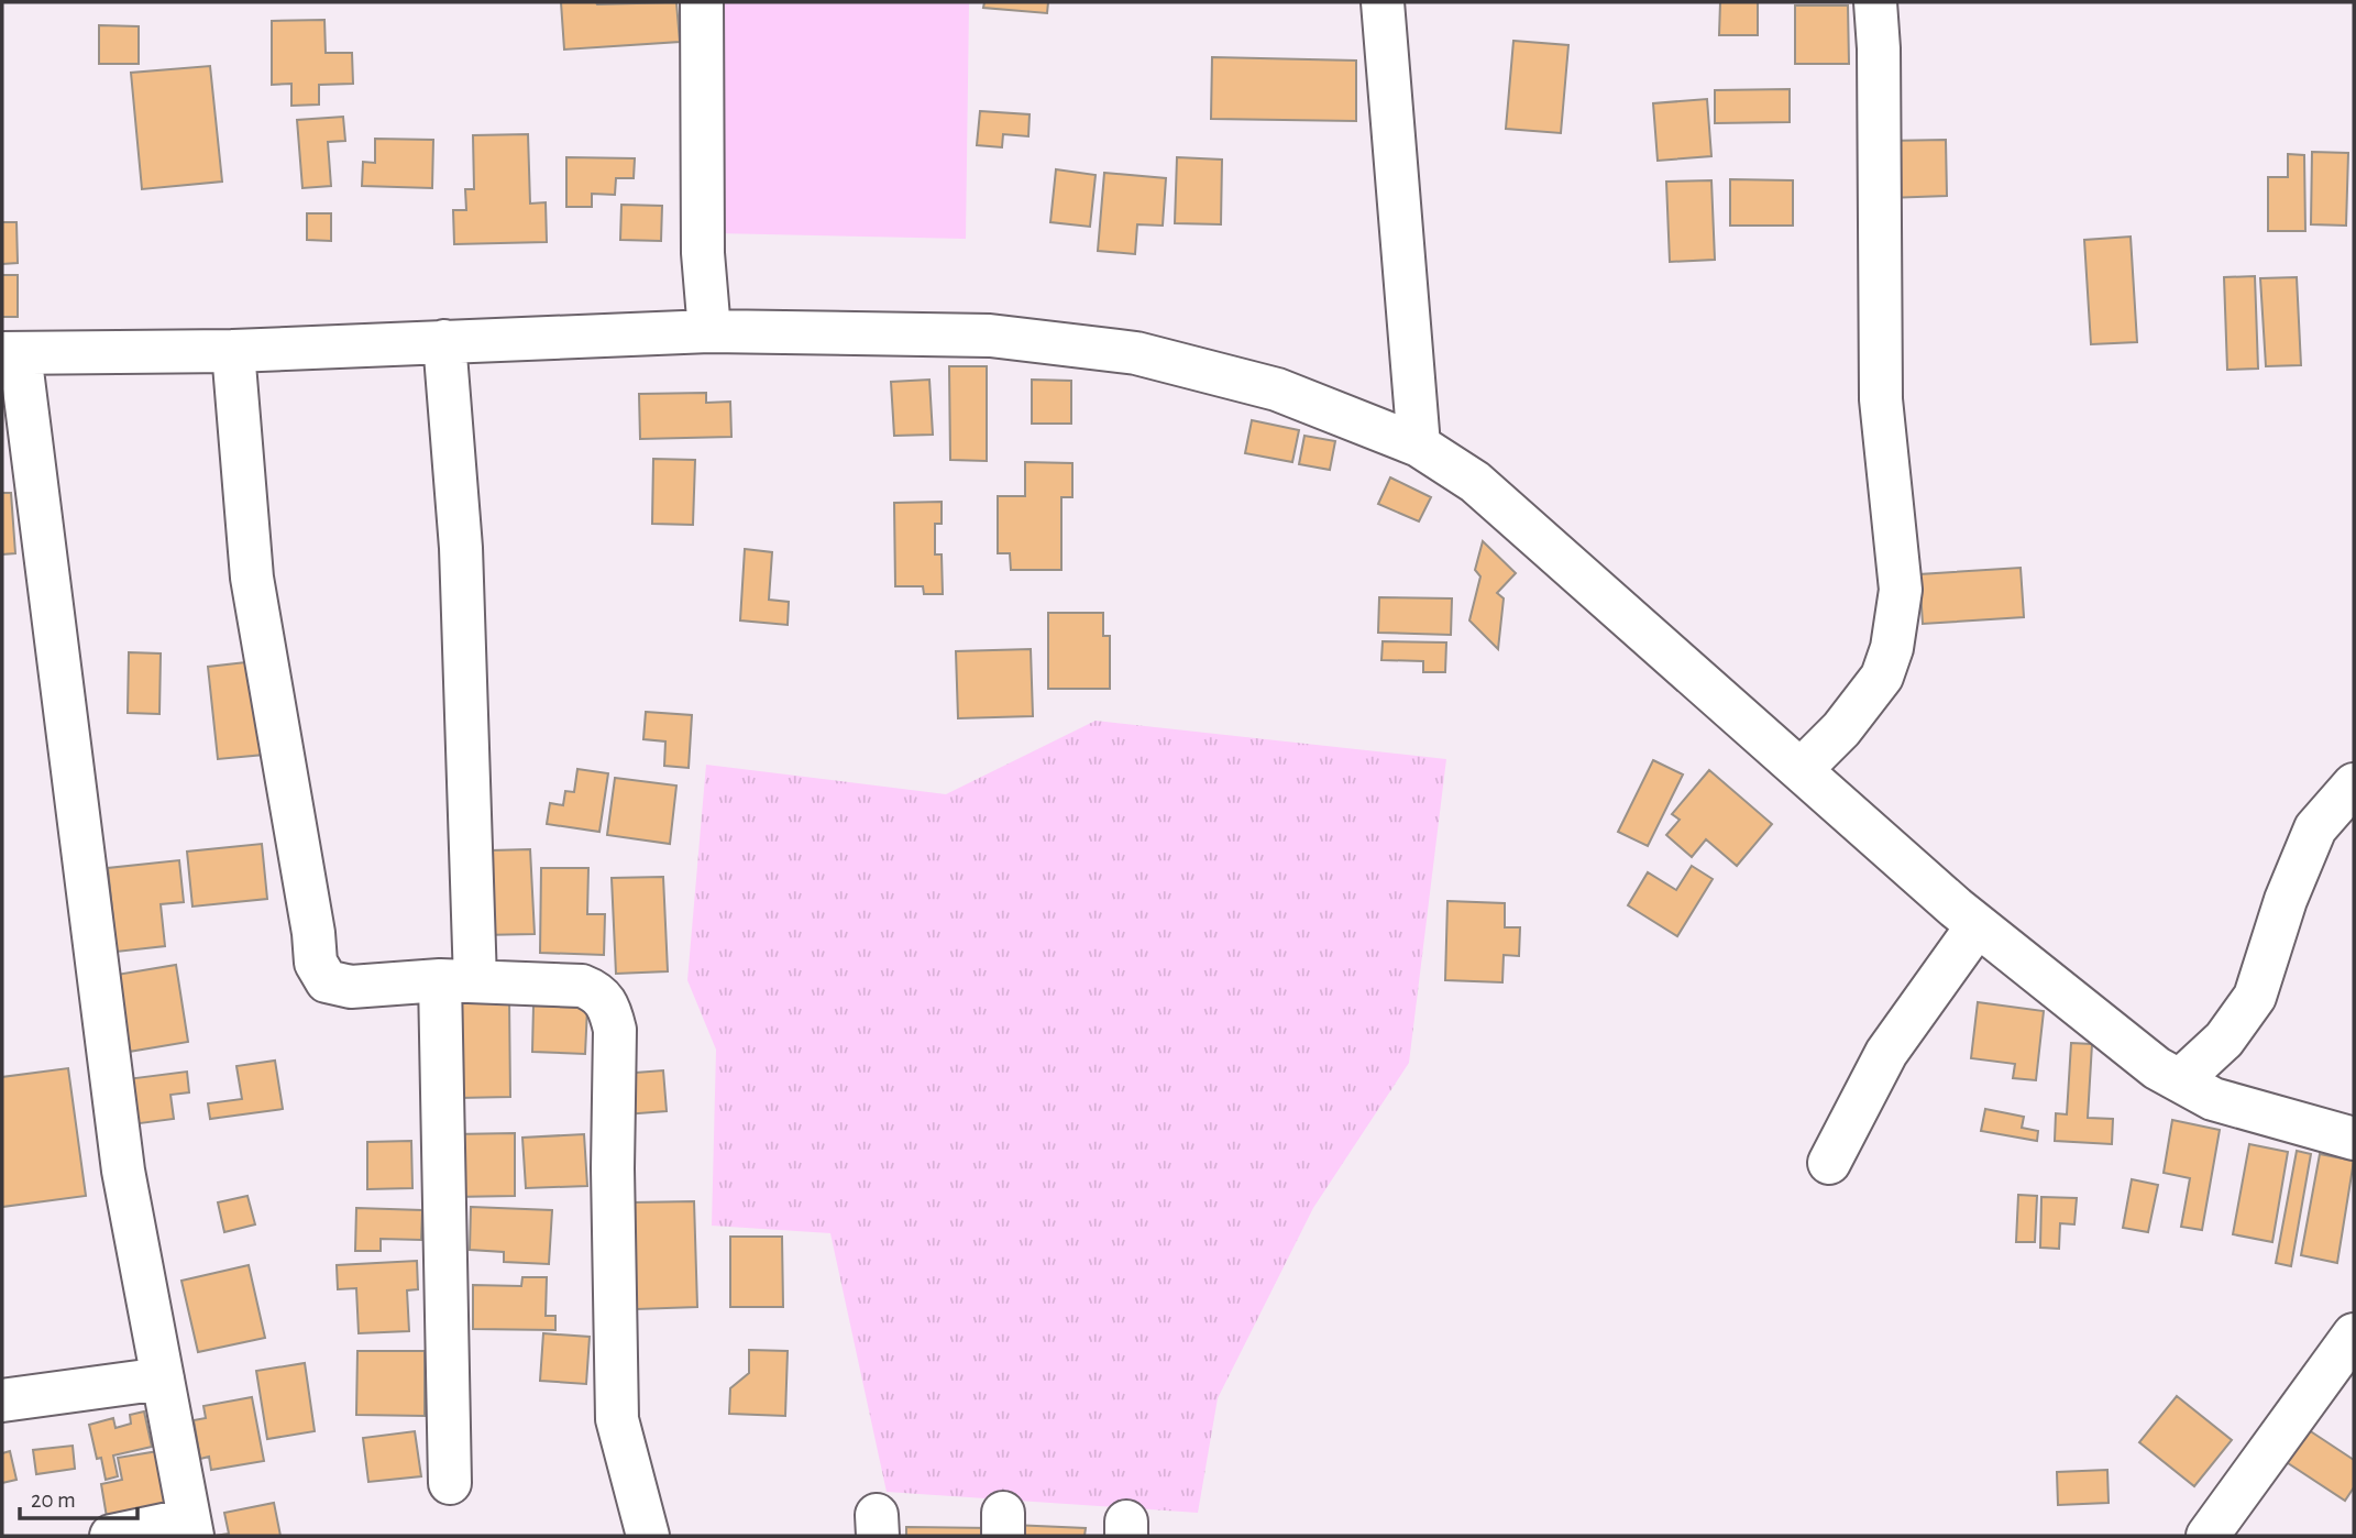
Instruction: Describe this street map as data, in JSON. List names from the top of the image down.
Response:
{
  "scale_bar": "20 m"
}
